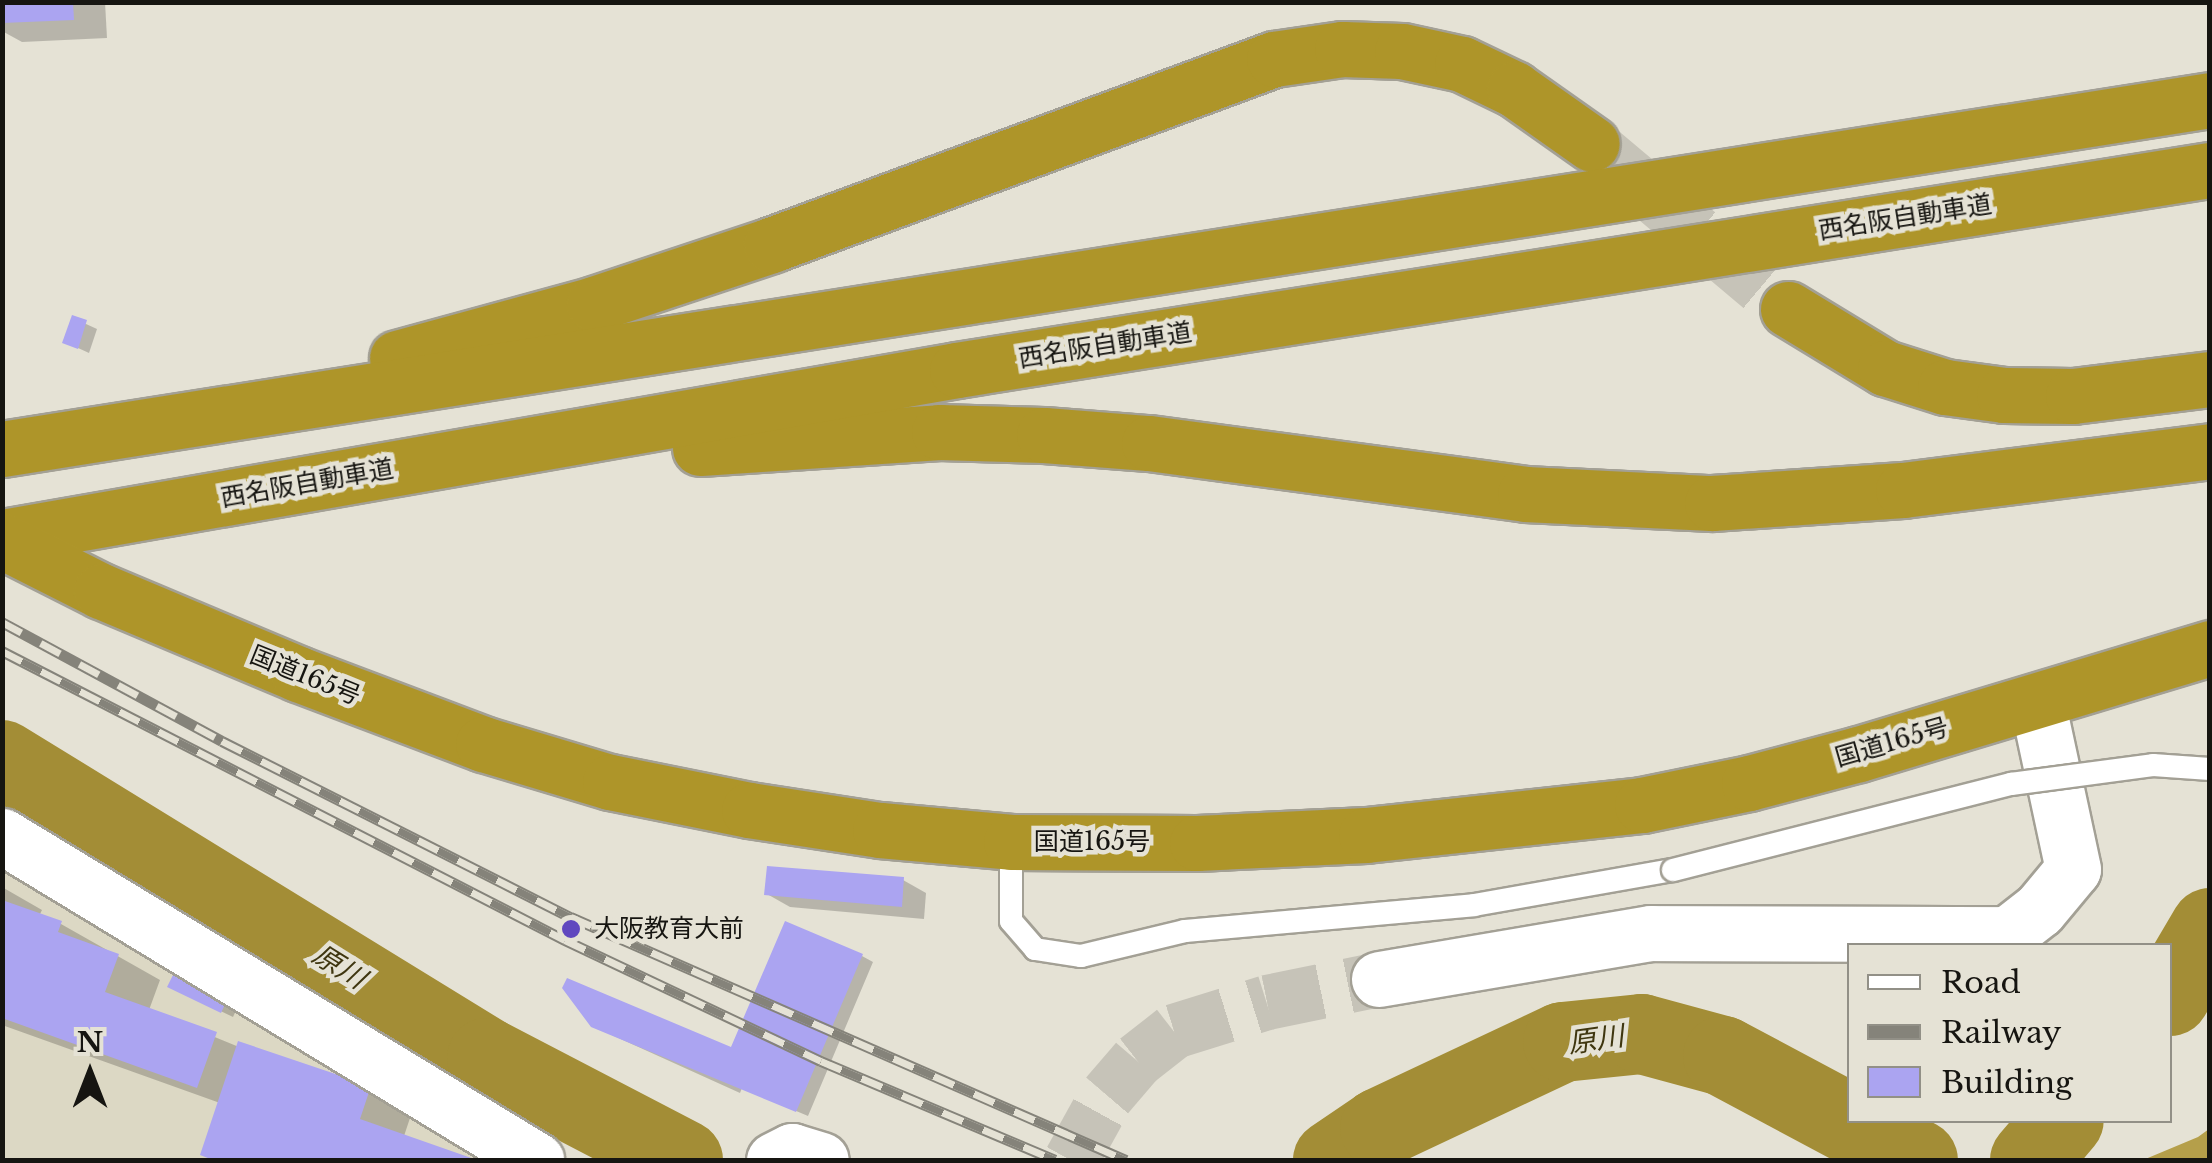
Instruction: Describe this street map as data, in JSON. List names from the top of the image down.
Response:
{
  "streets": {
    "highway": ["西名阪自動車道", "国道165号"]
  },
  "crossings": [
    ["西名阪自動車道", "国道165号"]
  ],
  "water": ["原川"],
  "places": ["大阪教育大前"],
  "legend": ["Road", "Railway", "Building"],
  "north": "top"
}
